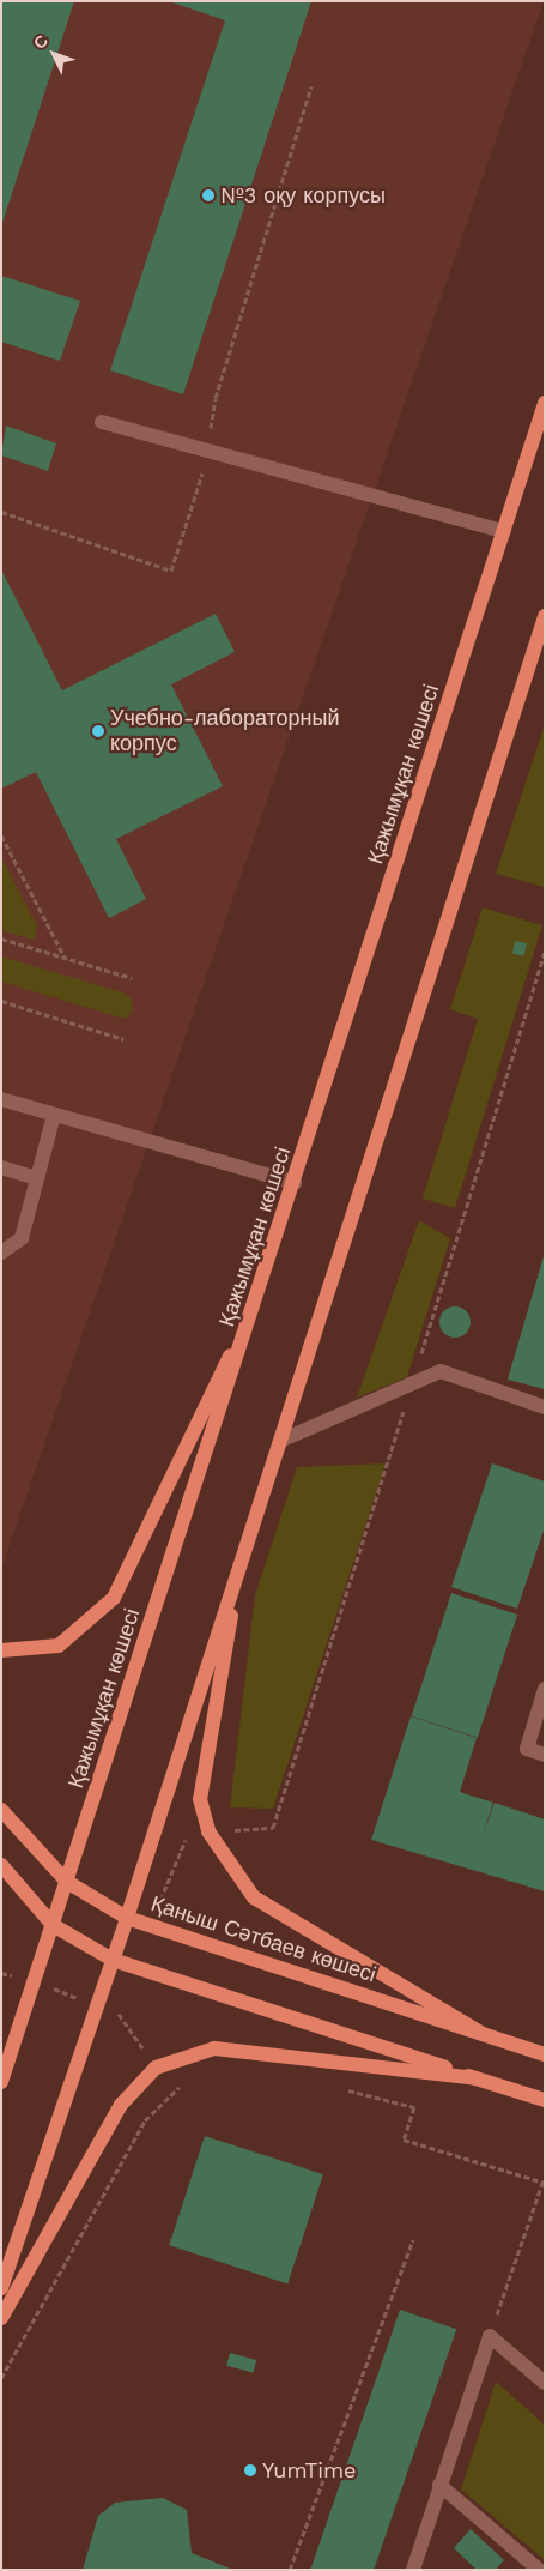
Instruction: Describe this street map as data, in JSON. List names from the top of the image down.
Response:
{
  "streets": {
    "main road": ["Қажымұқан көшесі", "Қаныш Сәтбаев көшесі"]
  },
  "crossings": [
    ["Қажымұқан көшесі", "Қаныш Сәтбаев көшесі"]
  ],
  "places": ["№3 оқу корпусы", "Учебно-лабораторный корпус", "YumTime"],
  "north": "top left"
}
